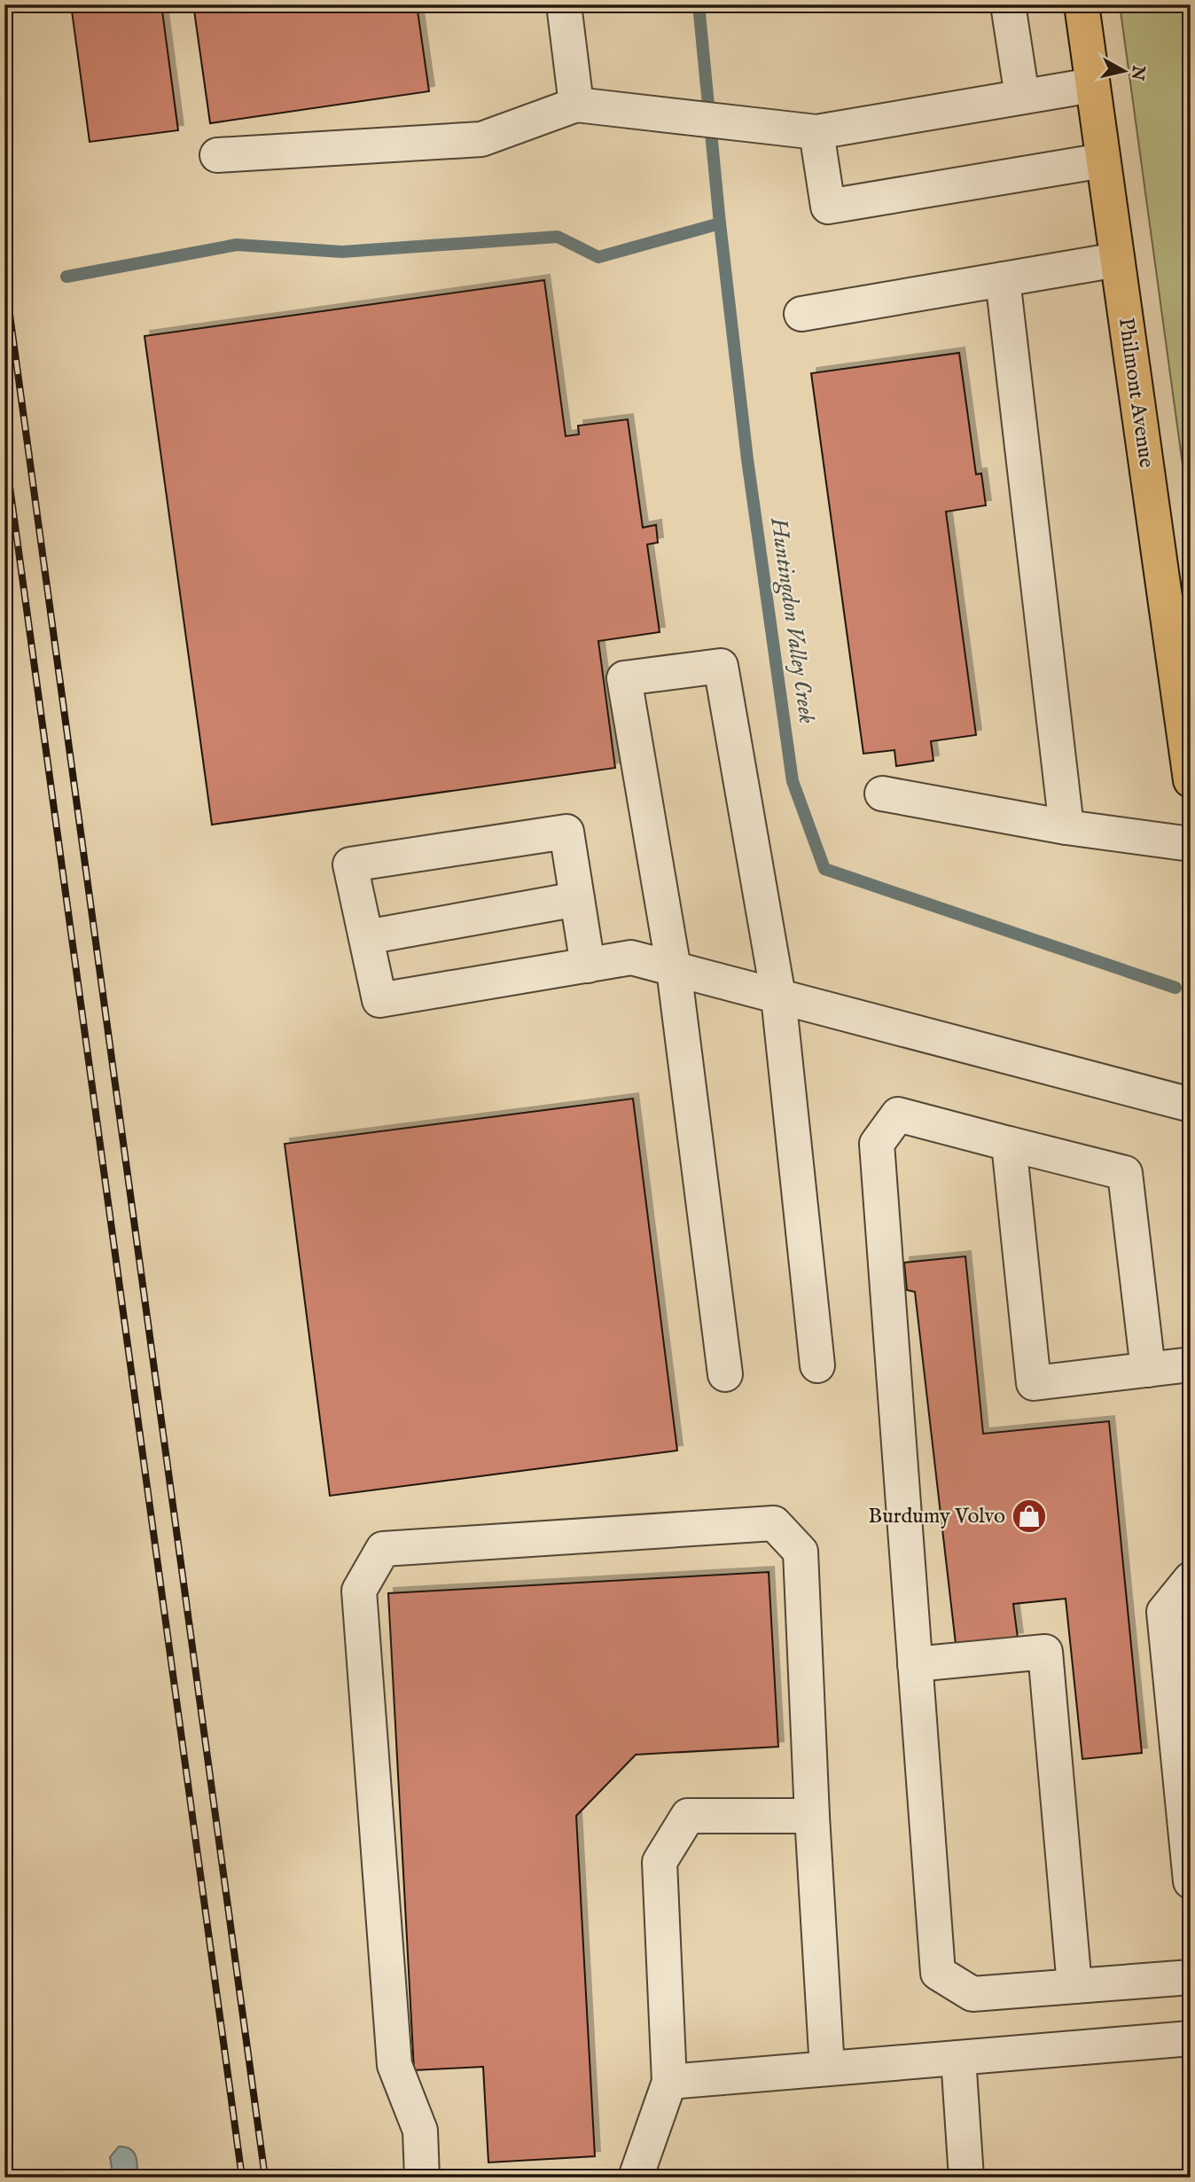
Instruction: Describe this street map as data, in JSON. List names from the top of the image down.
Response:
{
  "streets": {
    "main road": ["Philmont Avenue"]
  },
  "water": ["Huntingdon Valley Creek"],
  "places": {
    "shop": ["Burdumy Volvo"]
  },
  "north": "right"
}
